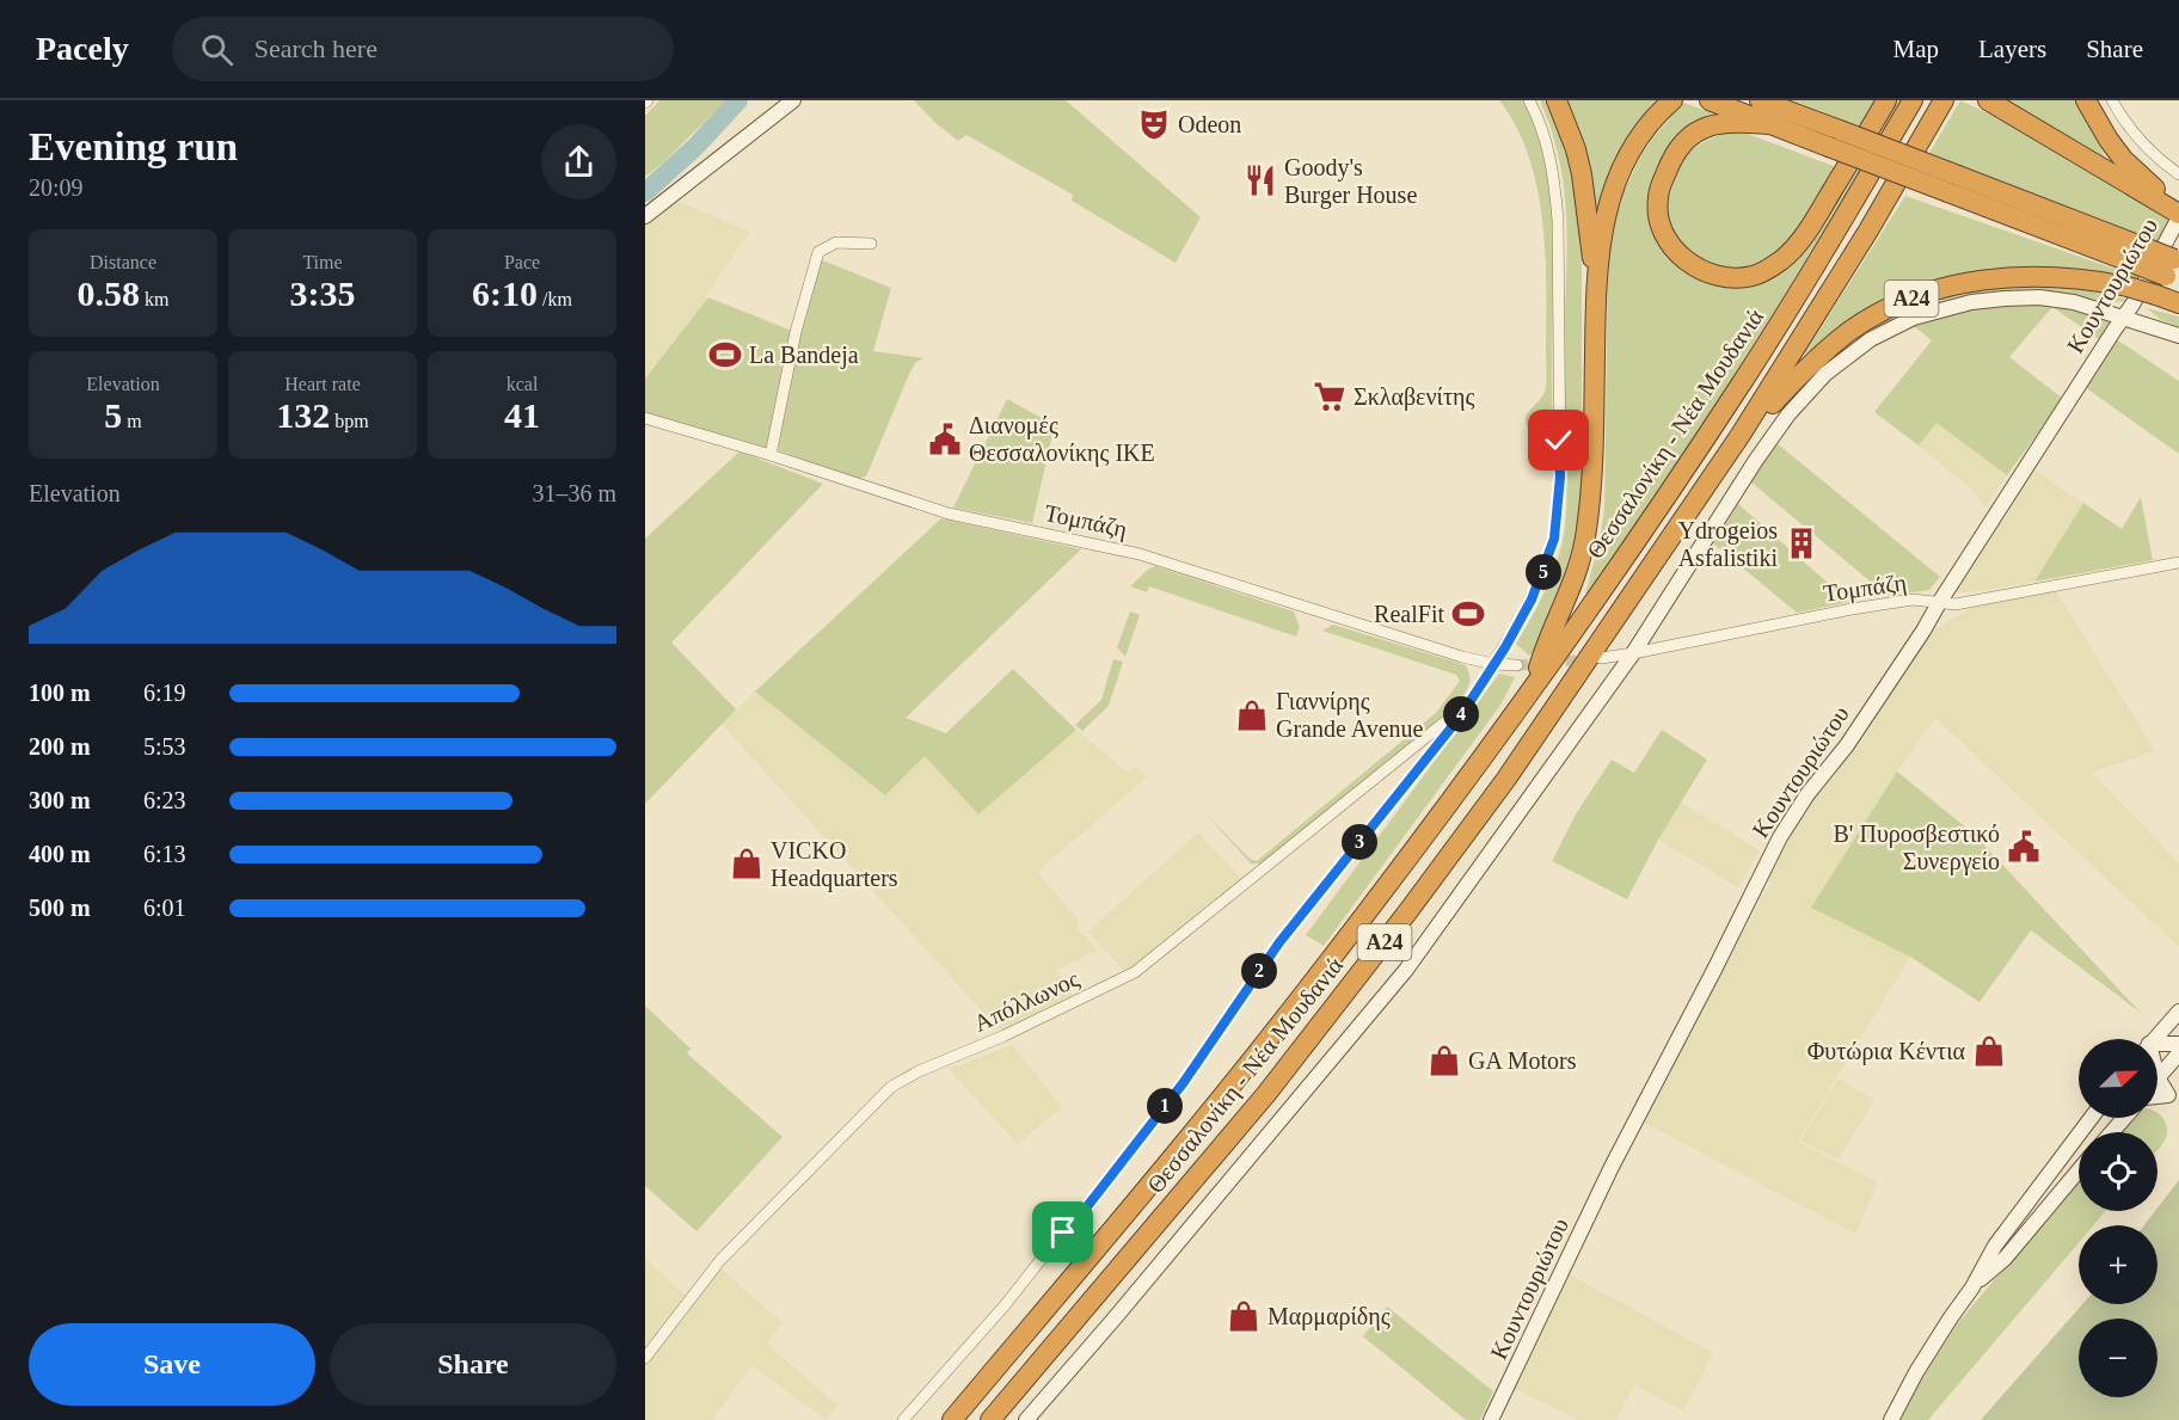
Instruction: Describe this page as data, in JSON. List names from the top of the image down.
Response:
{
  "streets": {
    "highway": ["Α24", "Θεσσαλονίκη - Νέα Μουδανιά"],
    "street": ["Κουντουριώτου", "Τομπάζη", "Απόλλωνος"]
  },
  "crossings": [
    ["Κουντουριώτου", "Τομπάζη"],
    ["Α24", "Θεσσαλονίκη - Νέα Μουδανιά"]
  ],
  "places": {
    "theatre": ["Odeon"],
    "restaurant": ["Goody's Burger House"],
    "sports": ["La Bandeja", "RealFit"],
    "supermarket": ["Σκλαβενίτης"],
    "public building": ["Διανομές Θεσσαλονίκης ΙΚΕ", "Β' Πυροσβεστικό Συνεργείο"],
    "building": ["Ydrogeios Asfalistiki"],
    "shop": [
      "Γιαννίρης Grande Avenue",
      "VICKO Headquarters",
      "Φυτώρια Κέντια",
      "GA Motors",
      "Μαρμαρίδης"
    ]
  },
  "north": "top right",
  "page": {
    "header": "Pacely",
    "search": "Search here",
    "nav": ["Map", "Layers", "Share"],
    "heading": ["Evening run", "20:09"],
    "stats": [
      ["Distance", "0.58 km"],
      ["Time", "3:35"],
      ["Pace", "6:10 /km"],
      ["Elevation", "5 m"],
      ["Heart rate", "132 bpm"],
      ["kcal", "41"]
    ],
    "chart": ["Elevation", "31–36 m"],
    "pins": [
      "5",
      "4",
      "3",
      "2",
      "1"
    ],
    "list": [
      {
        "name": "100 m",
        "note": "6:19"
      },
      {
        "name": "200 m",
        "note": "5:53"
      },
      {
        "name": "300 m",
        "note": "6:23"
      },
      {
        "name": "400 m",
        "note": "6:13"
      },
      {
        "name": "500 m",
        "note": "6:01"
      }
    ],
    "map_buttons": ["+", "−"],
    "buttons": ["Save", "Share"]
  }
}
